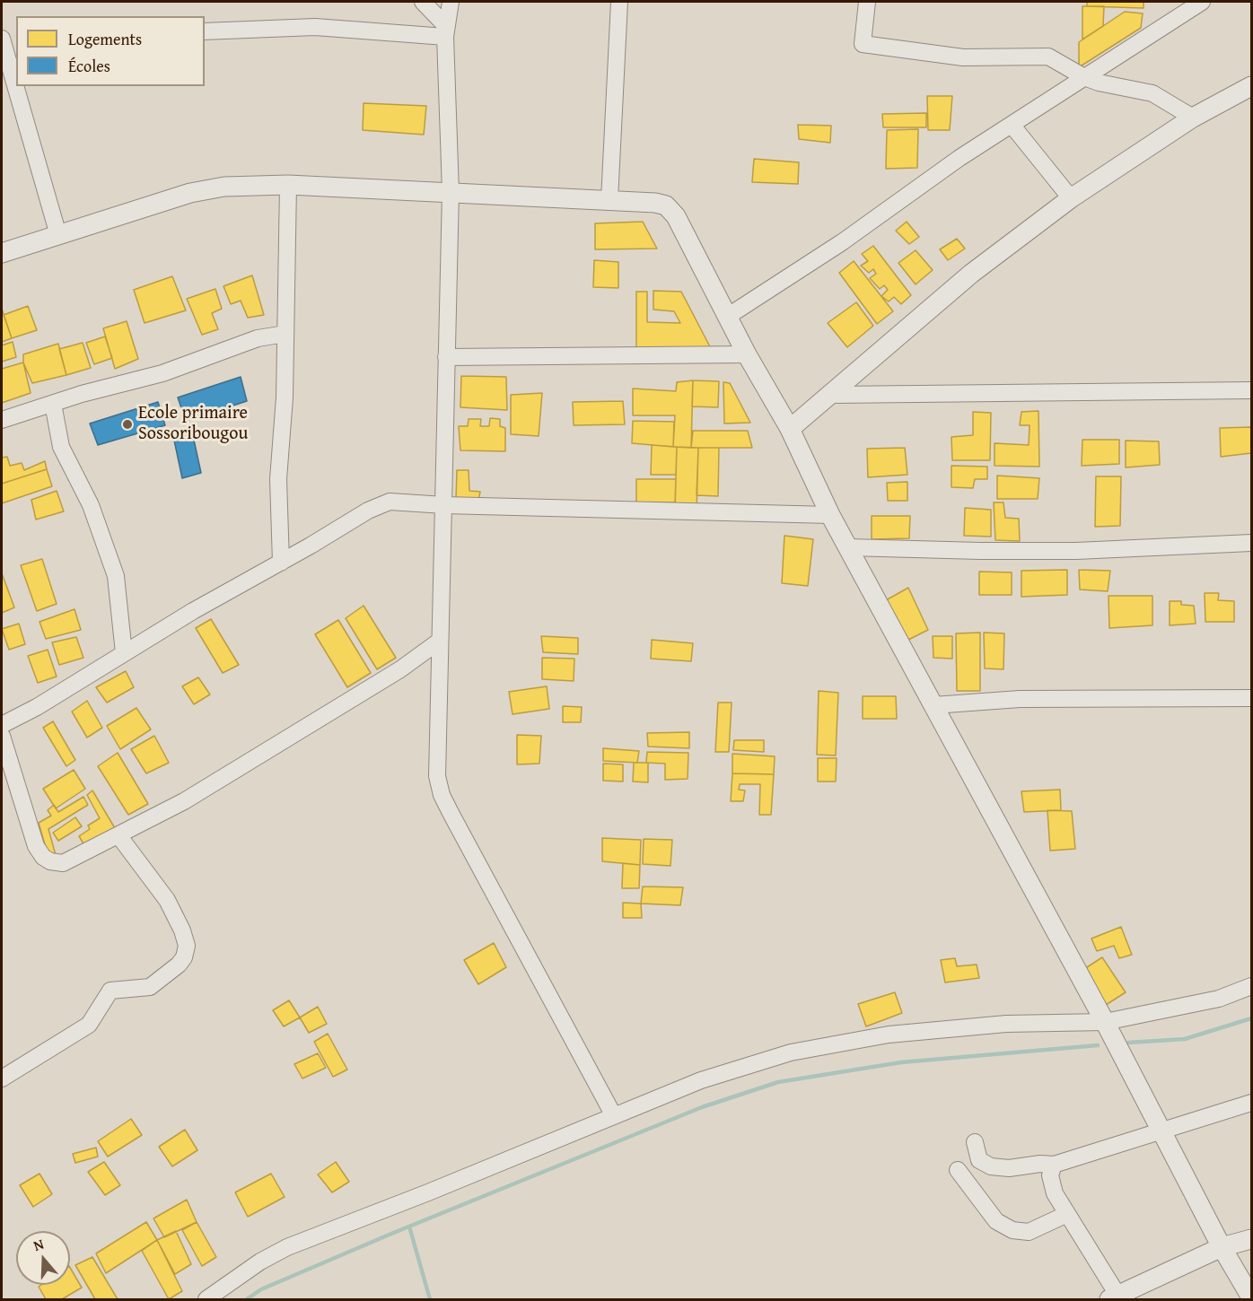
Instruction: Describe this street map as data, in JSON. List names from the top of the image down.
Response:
{
  "places": ["Ecole primaire Sossoribougou"],
  "legend": ["Logements", "Écoles"],
  "north": "top"
}
